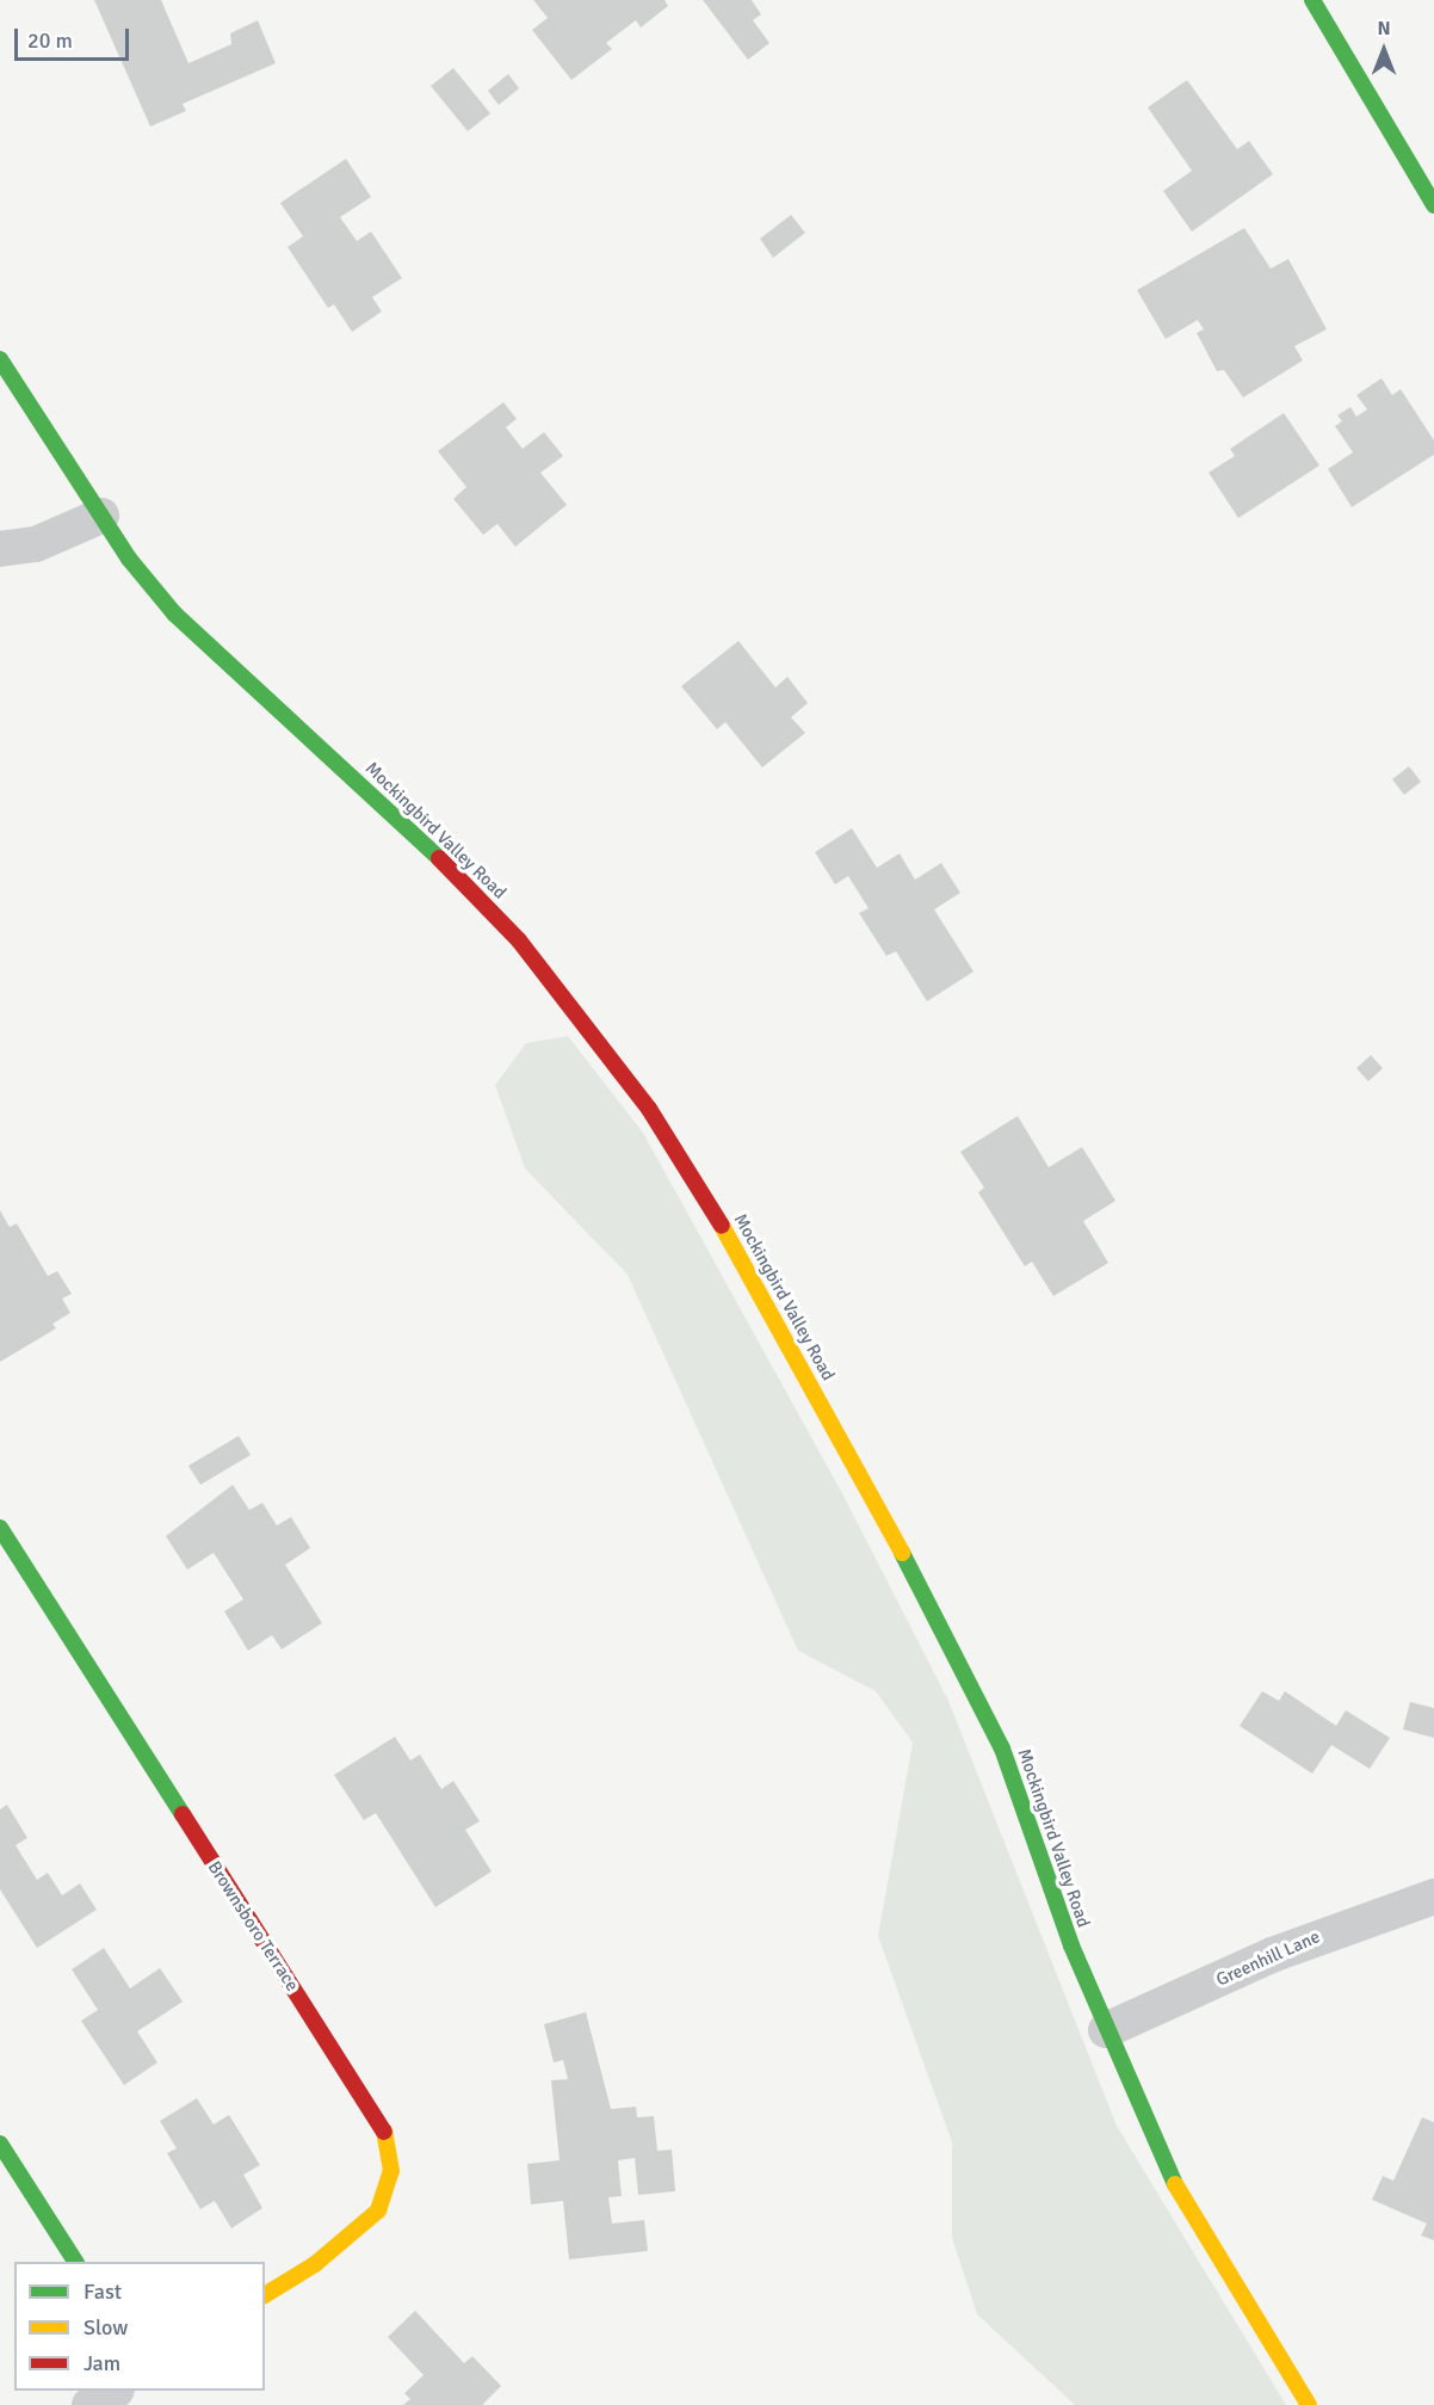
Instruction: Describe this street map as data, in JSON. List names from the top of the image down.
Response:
{
  "streets": {
    "street": ["Mockingbird Valley Road", "Brownsboro Terrace", "Greenhill Lane"]
  },
  "crossings": [
    ["Mockingbird Valley Road", "Greenhill Lane"]
  ],
  "legend": ["Fast", "Slow", "Jam"],
  "scale_bar": "20 m",
  "north": "top"
}
